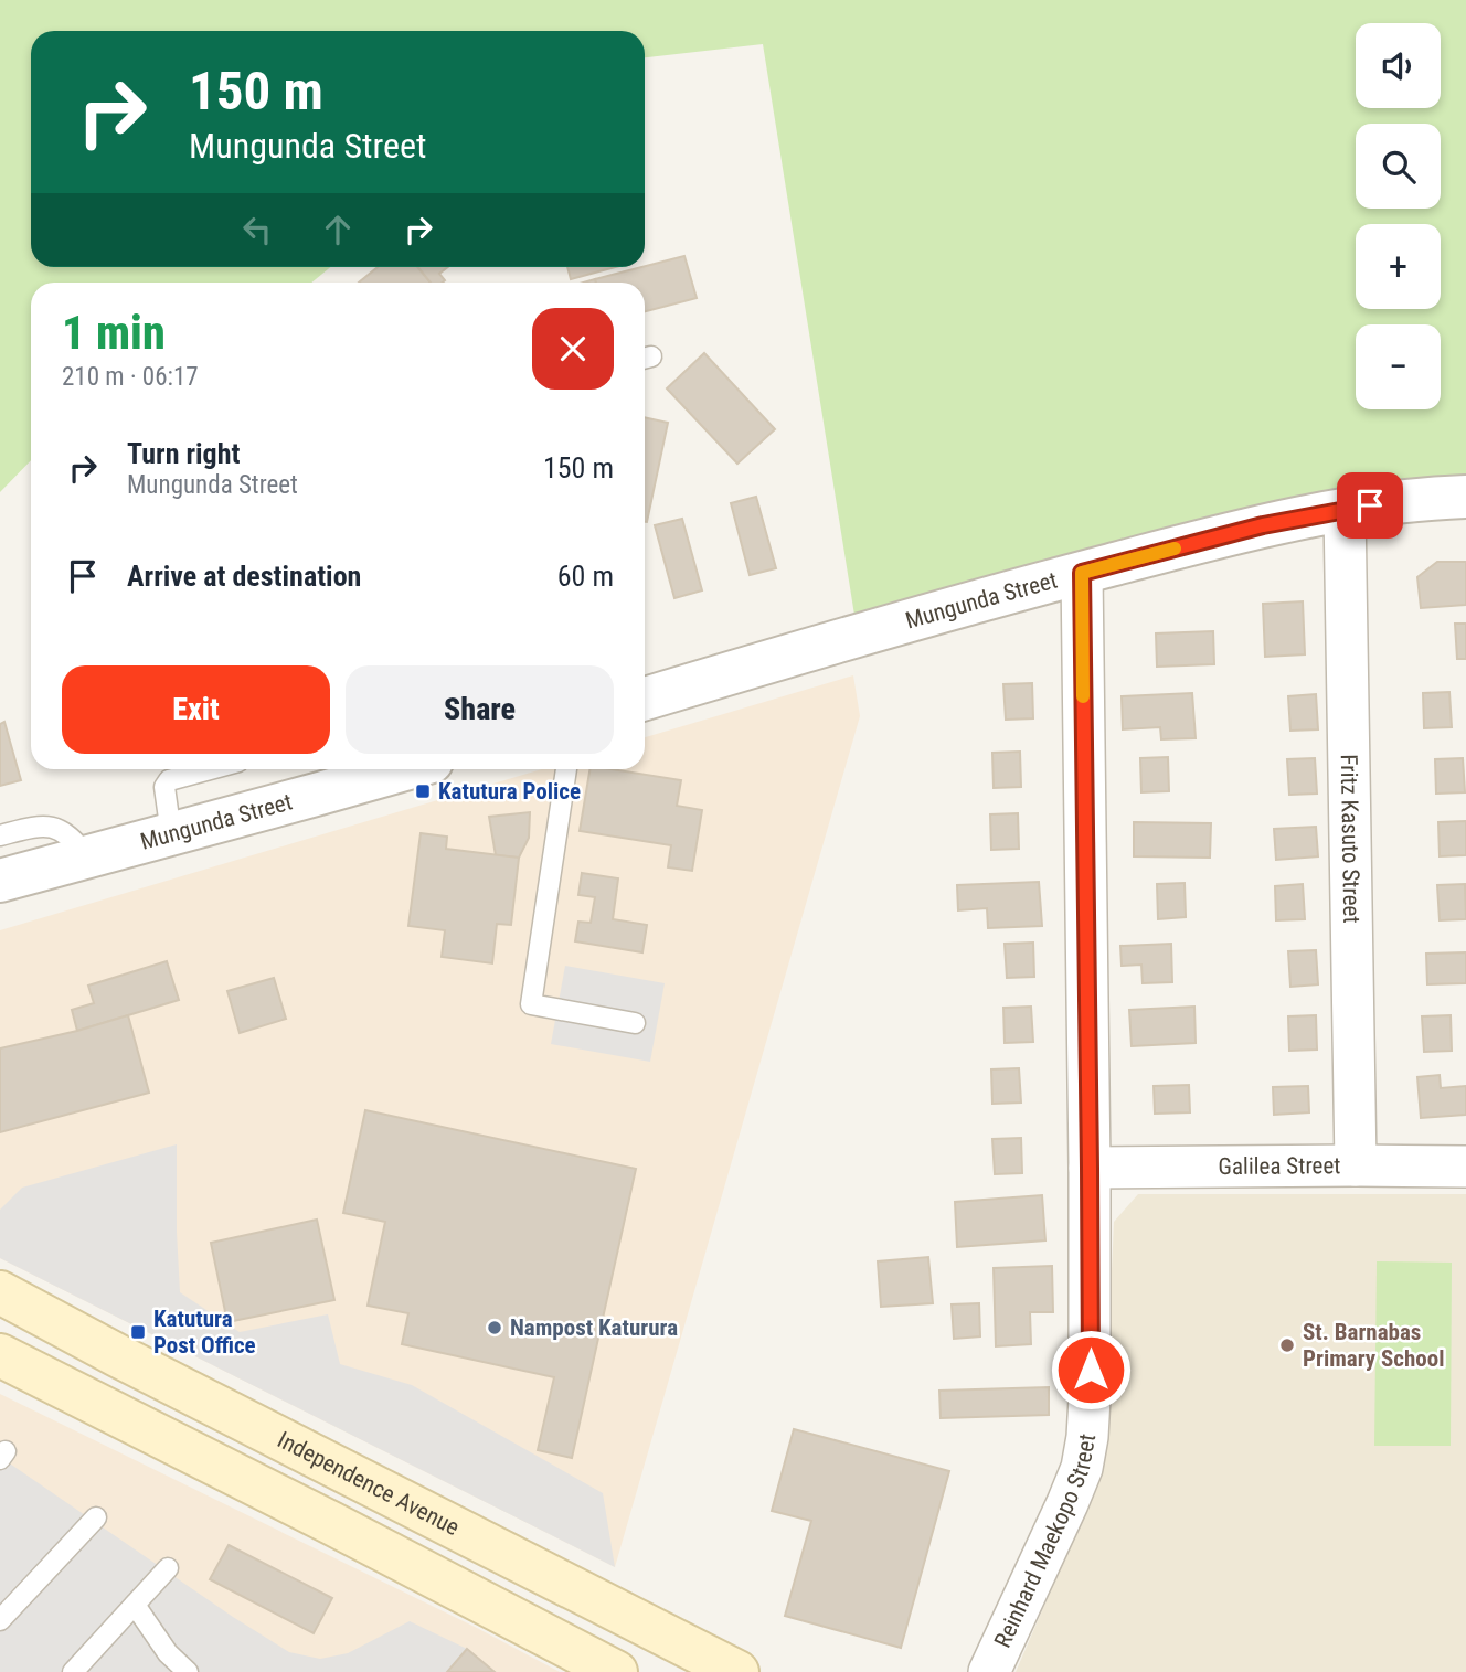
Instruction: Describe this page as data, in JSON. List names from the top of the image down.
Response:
{
  "streets": {
    "main road": ["Independence Avenue"],
    "street": [
      "Mungunda Street",
      "Fritz Kasuto Street",
      "Galilea Street",
      "Reinhard Maekopo Street"
    ]
  },
  "crossings": [
    ["Mungunda Street", "Fritz Kasuto Street"],
    ["Mungunda Street", "Reinhard Maekopo Street"],
    ["Fritz Kasuto Street", "Galilea Street"],
    ["Galilea Street", "Reinhard Maekopo Street"]
  ],
  "places": {
    "transit": ["Katutura Police", "Katutura Post Office"],
    "other": ["Nampost Katurura", "St. Barnabas Primary School"]
  },
  "page": {
    "map_buttons": ["+", "−"],
    "turn": ["150 m", "Mungunda Street"],
    "heading": ["1 min", "210 m · 06:17"],
    "list": [
      {
        "name": "Turn right",
        "note": "Mungunda Street",
        "value": "150 m"
      },
      {
        "name": "Arrive at destination",
        "value": "60 m"
      }
    ],
    "buttons": ["Exit", "Share"]
  }
}
